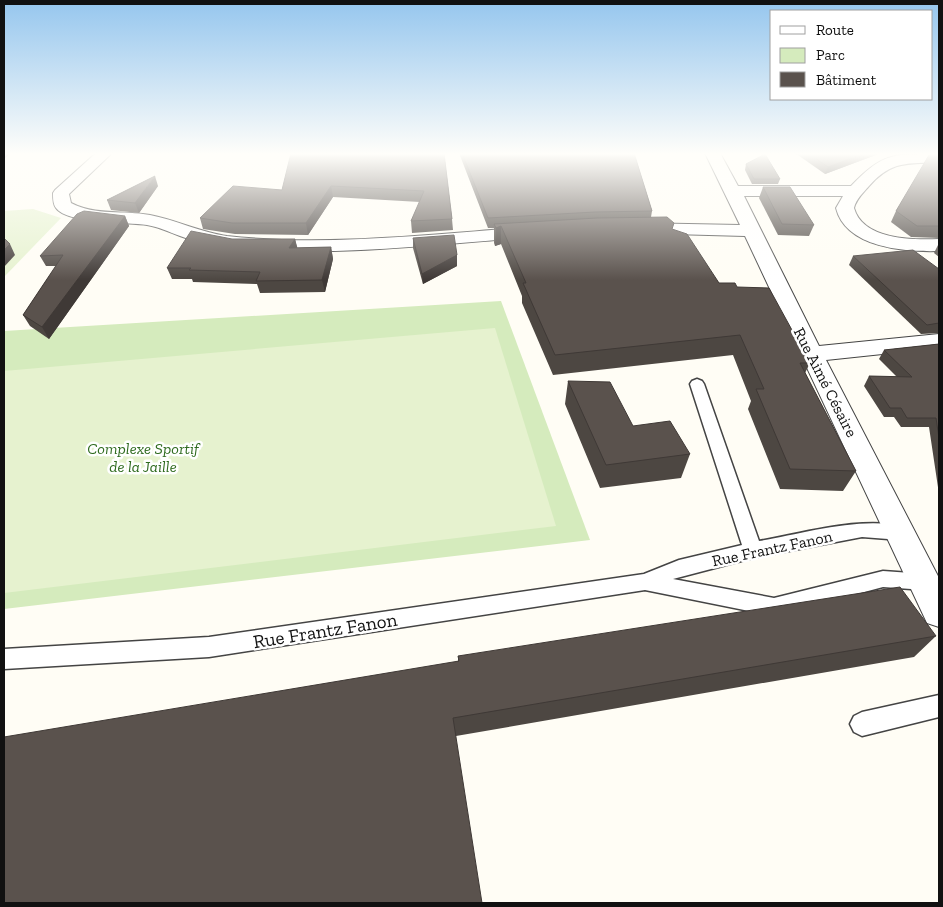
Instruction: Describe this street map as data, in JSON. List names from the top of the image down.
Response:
{
  "streets": {
    "street": ["Rue Aimé Césaire"],
    "lane": ["Rue Frantz Fanon"]
  },
  "crossings": [
    ["Rue Aimé Césaire", "Rue Frantz Fanon"]
  ],
  "parks": ["Complexe Sportif de la Jaille"],
  "legend": ["Route", "Parc", "Bâtiment"]
}
